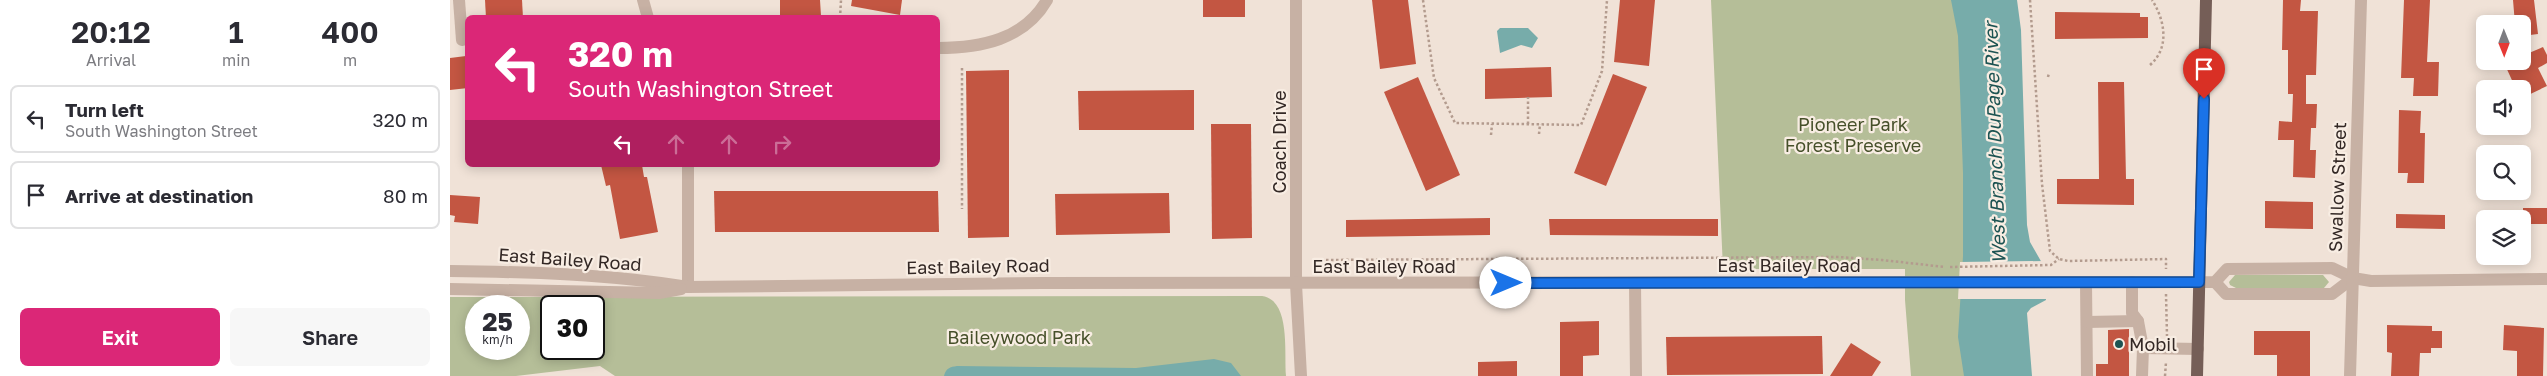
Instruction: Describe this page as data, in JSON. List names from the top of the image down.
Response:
{
  "streets": {
    "street": ["Coach Drive", "Swallow Street", "East Bailey Road"]
  },
  "crossings": [
    ["Coach Drive", "East Bailey Road"]
  ],
  "water": ["West Branch DuPage River"],
  "parks": ["Pioneer Park Forest Preserve", "Baileywood Park"],
  "places": ["Mobil"],
  "north": "bottom",
  "page": {
    "eta": [
      "20:12",
      "Arrival",
      "1",
      "min",
      "400",
      "m"
    ],
    "turn": ["320 m", "South Washington Street"],
    "list": [
      {
        "name": "Turn left",
        "note": "South Washington Street",
        "value": "320 m"
      },
      {
        "name": "Arrive at destination",
        "value": "80 m"
      }
    ],
    "speed": "25 km/h",
    "limit": "30",
    "buttons": ["Exit", "Share"]
  }
}
